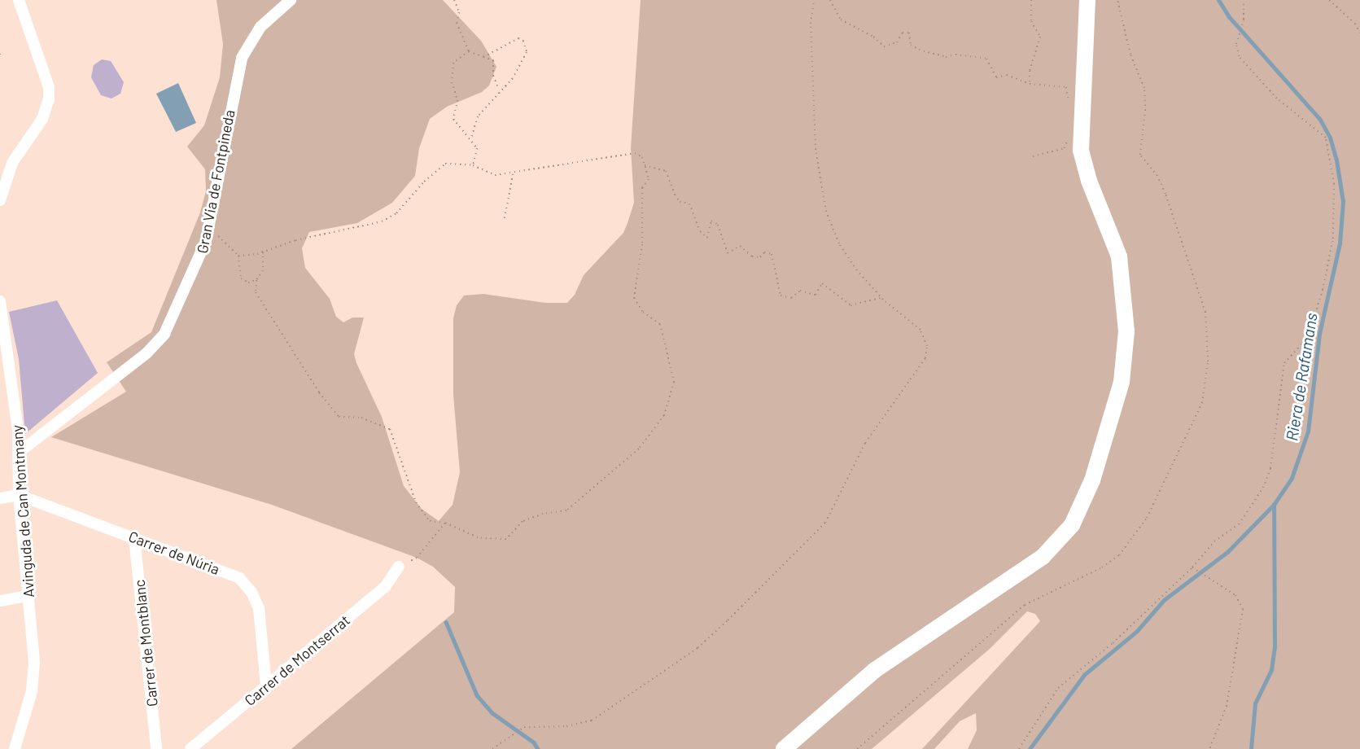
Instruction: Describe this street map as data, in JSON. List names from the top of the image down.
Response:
{
  "streets": {
    "street": [
      "Gran Via de Fontpineda",
      "Avinguda de Can Montmany",
      "Carrer de Núria",
      "Carrer de Montblanc",
      "Carrer de Montserrat"
    ]
  },
  "crossings": [
    ["Gran Via de Fontpineda", "Avinguda de Can Montmany"],
    ["Avinguda de Can Montmany", "Carrer de Núria"],
    ["Carrer de Núria", "Carrer de Montblanc"],
    ["Carrer de Núria", "Carrer de Montserrat"]
  ],
  "water": ["Riera de Rafamans"]
}
